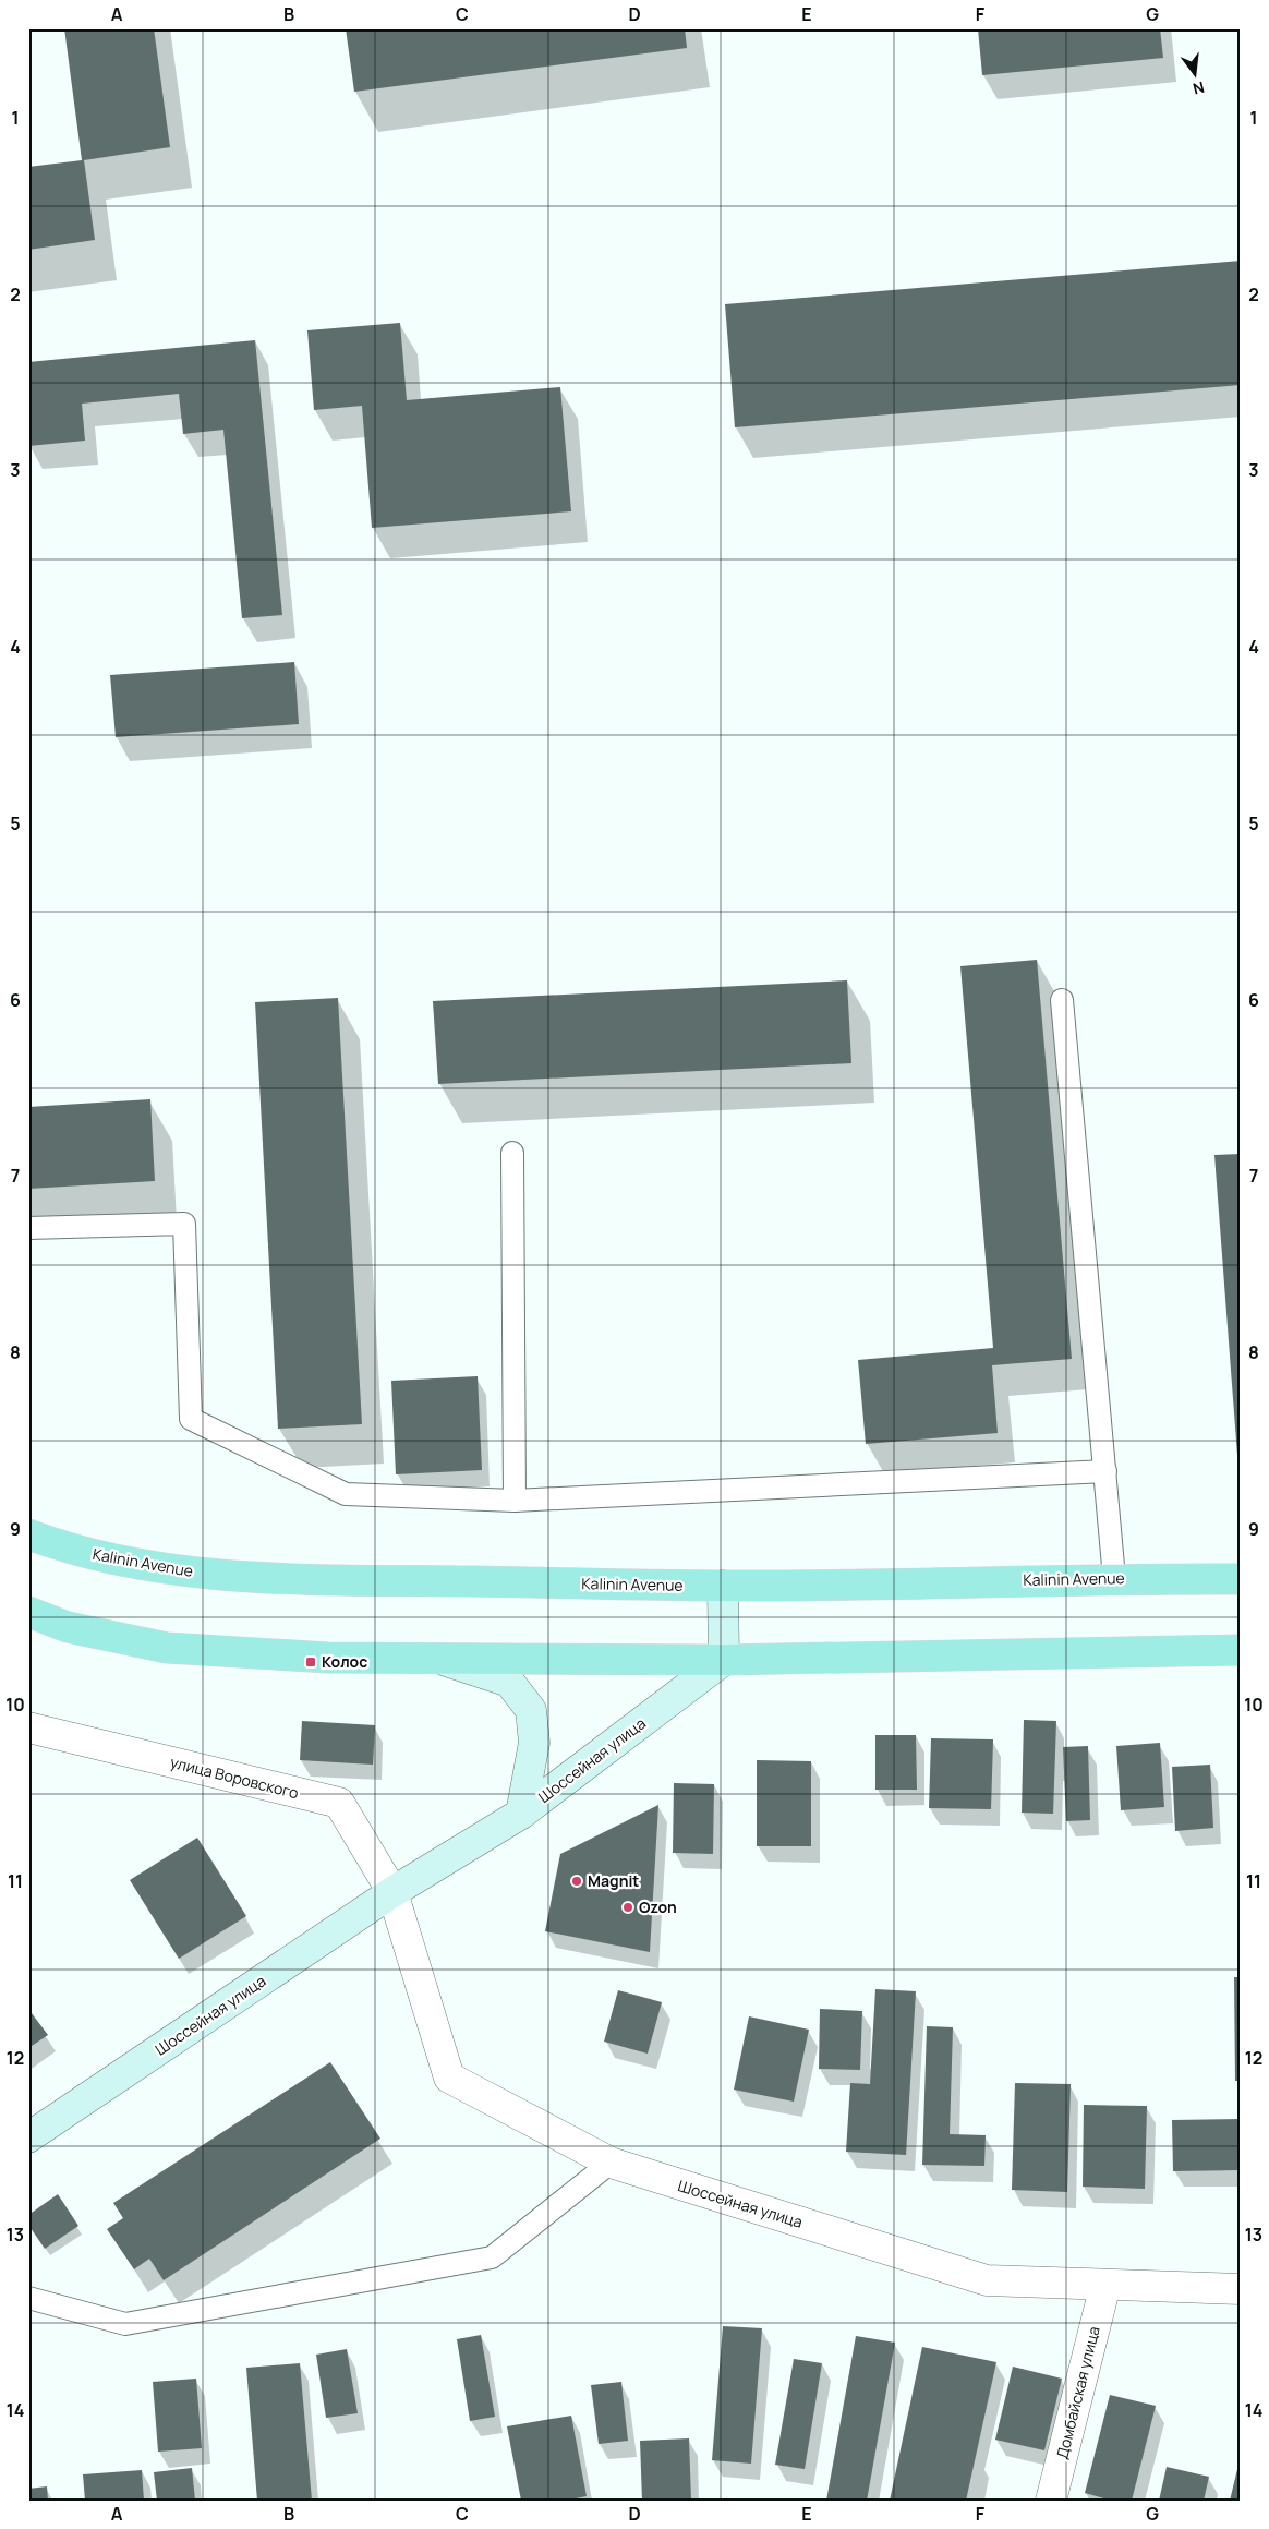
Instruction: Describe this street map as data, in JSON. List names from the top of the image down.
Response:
{
  "streets": {
    "main road": ["Kalinin Avenue", "Шоссейная улица"],
    "street": ["улица Воровского", "Домбайская улица"]
  },
  "crossings": [
    ["Шоссейная улица", "улица Воровского"],
    ["Шоссейная улица", "Домбайская улица"]
  ],
  "places": {
    "transit": ["Колос"],
    "other": ["Magnit", "Ozon"]
  },
  "north": "bottom",
  "grid": {
    "columns": [
      "A",
      "B",
      "C",
      "D",
      "E",
      "F",
      "G"
    ],
    "rows": [
      "1",
      "2",
      "3",
      "4",
      "5",
      "6",
      "7",
      "8",
      "9",
      "10",
      "11",
      "12",
      "13",
      "14"
    ]
  }
}
